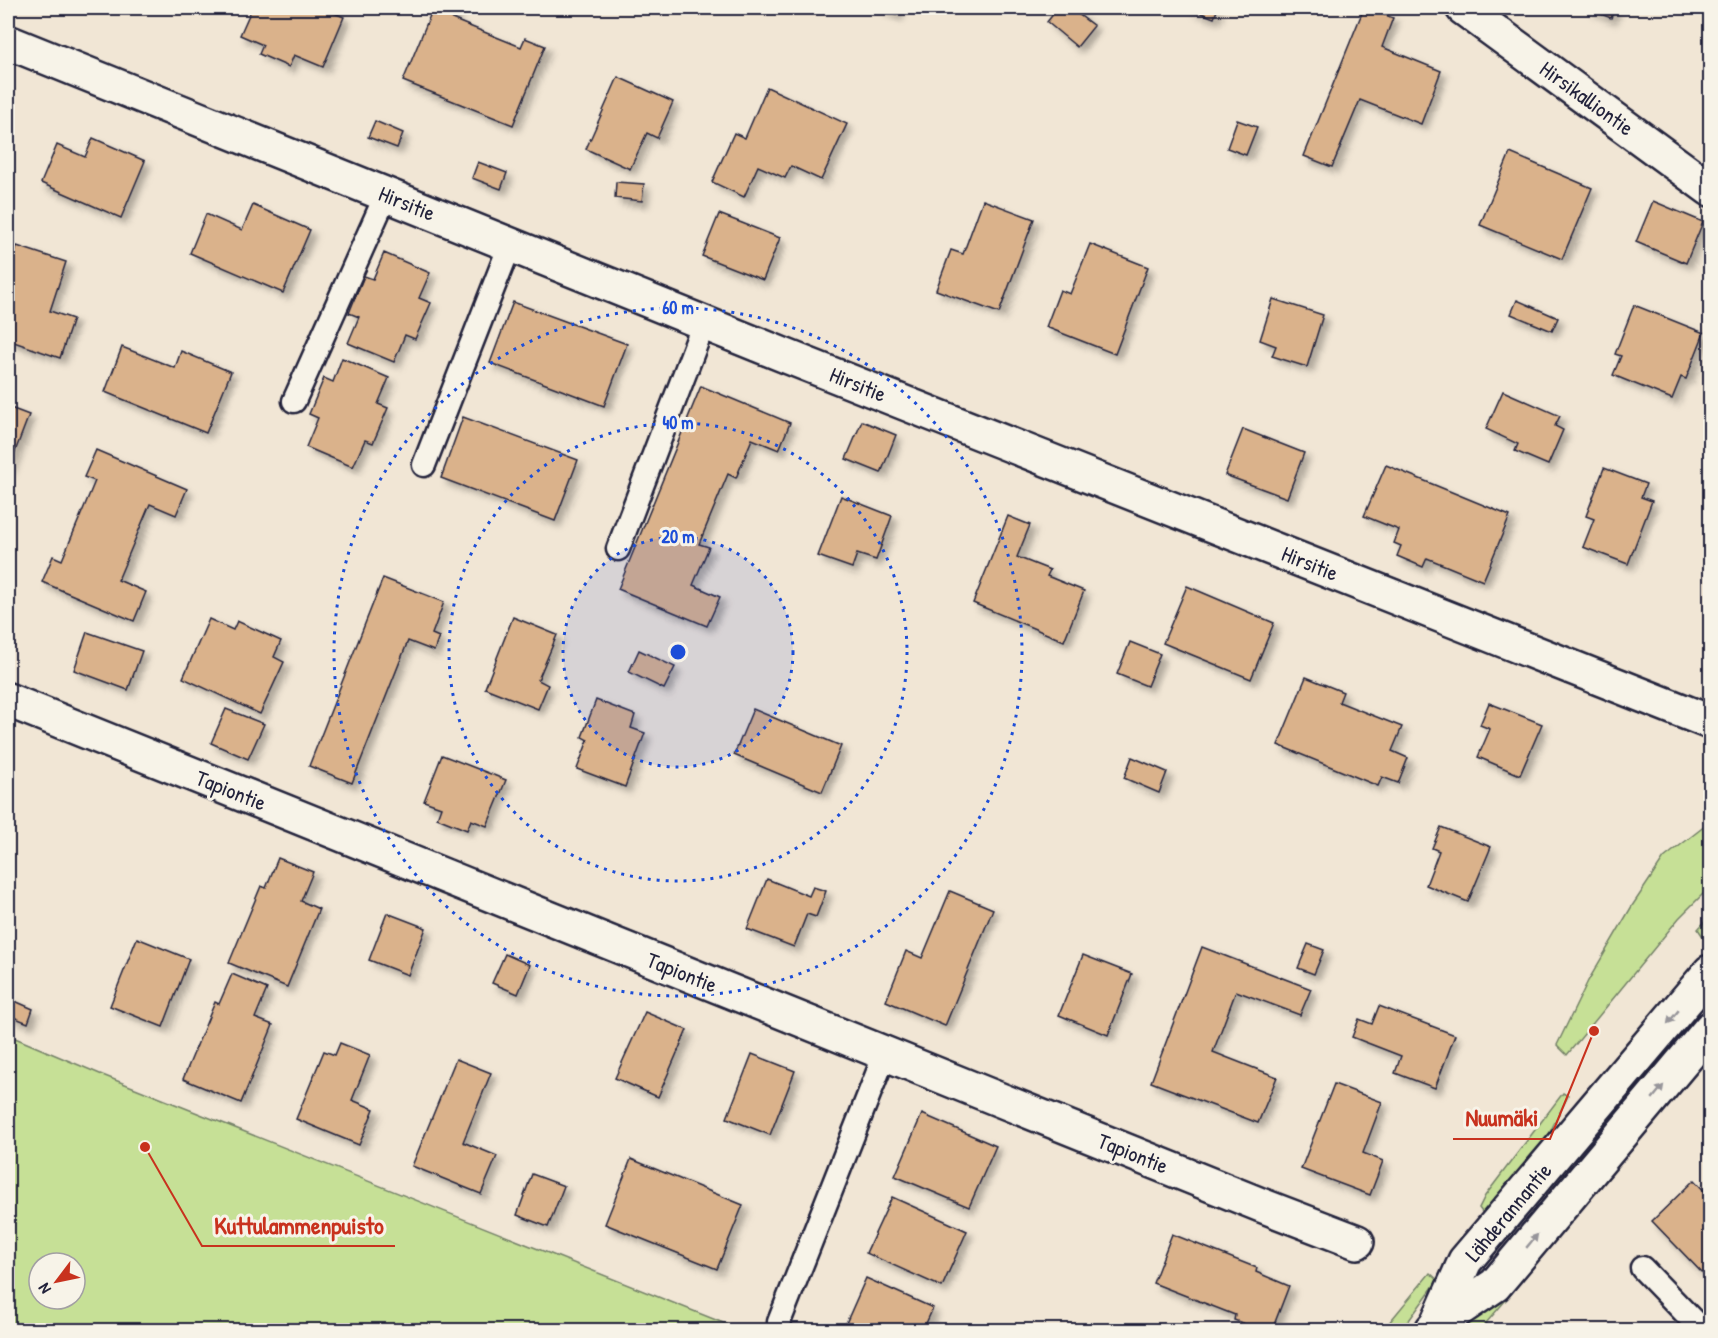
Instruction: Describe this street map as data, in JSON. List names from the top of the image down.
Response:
{
  "streets": {
    "street": [
      "Hirsikalliontie",
      "Hirsitie",
      "Tapiontie",
      "Lähderannantie"
    ]
  },
  "places": ["Nuumäki", "Kuttulammenpuisto"],
  "north": "bottom left",
  "rings": ["60 m", "40 m", "20 m"]
}
